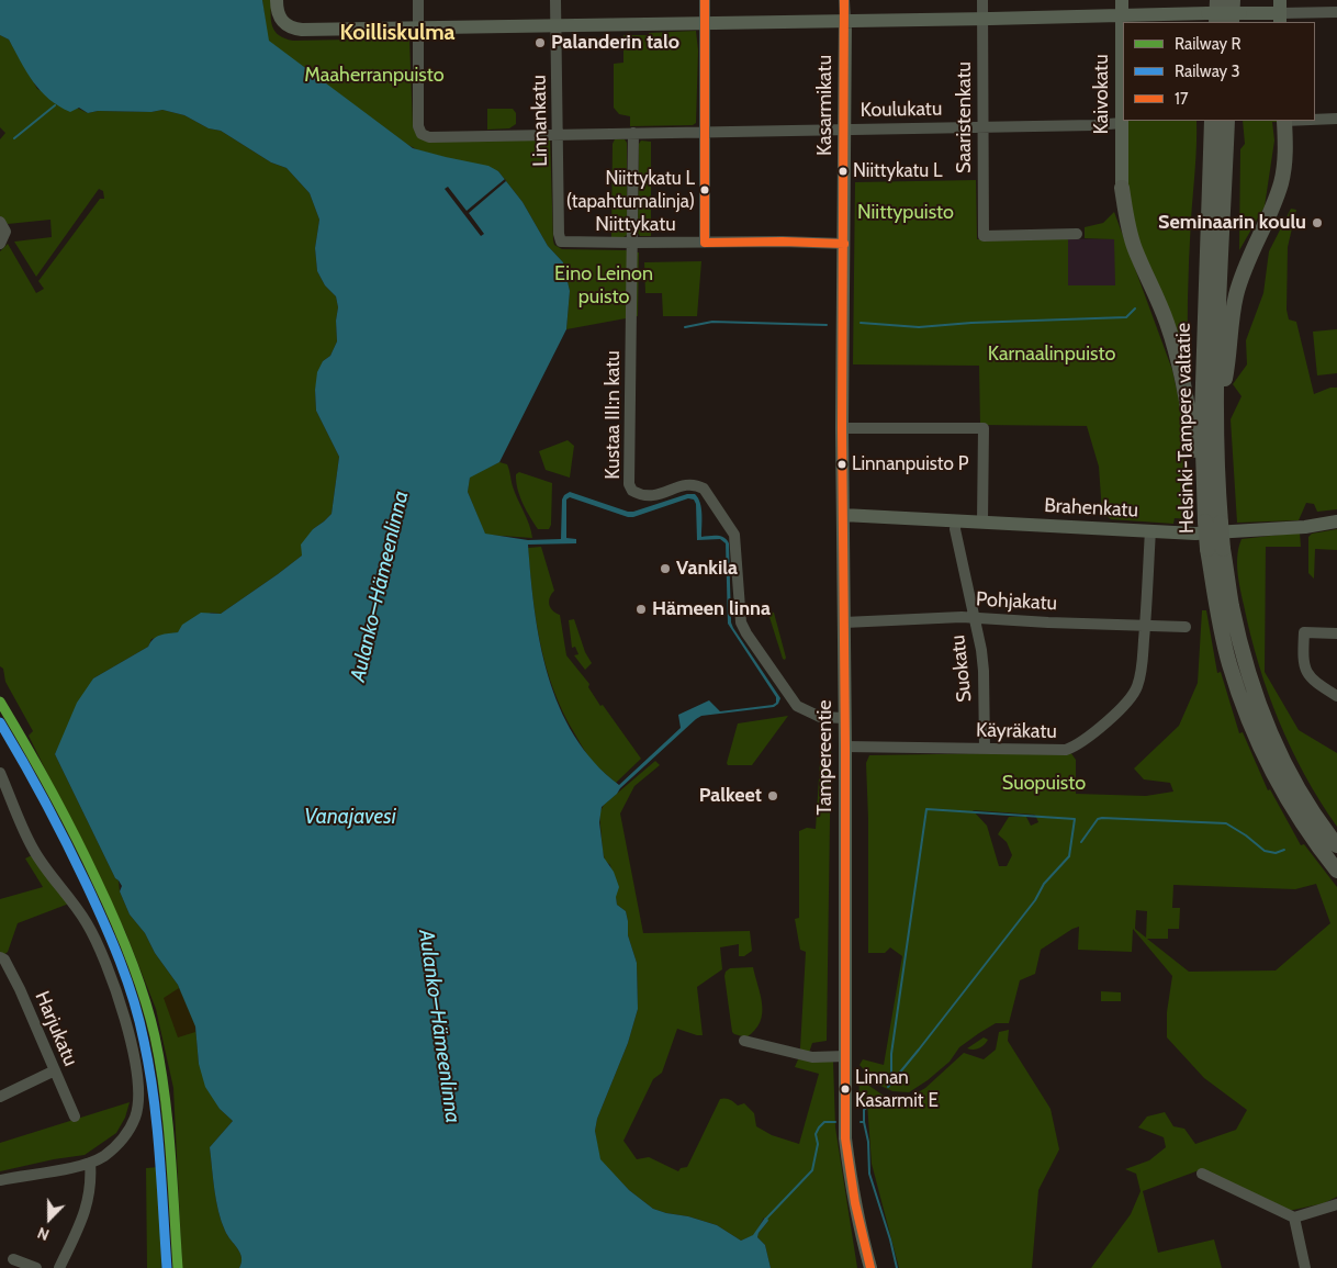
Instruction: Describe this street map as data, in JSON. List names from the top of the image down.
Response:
{
  "streets": {
    "highway": ["Helsinki-Tampere valtatie"],
    "main road": [
      "Kaivokatu",
      "Kasarmikatu",
      "Brahenkatu",
      "Tampereentie"
    ],
    "street": [
      "Koulukatu",
      "Saaristenkatu",
      "Linnankatu",
      "Niittykatu",
      "Kustaa III:n katu",
      "Pohjakatu",
      "Suokatu",
      "Käyräkatu",
      "Harjukatu"
    ]
  },
  "crossings": [
    ["Kaivokatu", "Koulukatu"],
    ["Kasarmikatu", "Koulukatu"],
    ["Kasarmikatu", "Niittykatu"],
    ["Kasarmikatu", "Tampereentie"],
    ["Koulukatu", "Saaristenkatu"],
    ["Koulukatu", "Linnankatu"],
    ["Koulukatu", "Kustaa III:n katu"],
    ["Linnankatu", "Niittykatu"],
    ["Niittykatu", "Kustaa III:n katu"],
    ["Niittykatu", "Tampereentie"],
    ["Kustaa III:n katu", "Tampereentie"],
    ["Brahenkatu", "Suokatu"],
    ["Brahenkatu", "Käyräkatu"],
    ["Brahenkatu", "Tampereentie"],
    ["Pohjakatu", "Suokatu"],
    ["Pohjakatu", "Käyräkatu"],
    ["Pohjakatu", "Tampereentie"],
    ["Suokatu", "Käyräkatu"],
    ["Käyräkatu", "Tampereentie"]
  ],
  "districts": ["Koilliskulma"],
  "water": ["Aulanko–Hämeenlinna", "Vanajavesi"],
  "parks": [
    "Maaherranpuisto",
    "Niittypuisto",
    "Eino Leinon puisto",
    "Karnaalinpuisto",
    "Suopuisto"
  ],
  "places": [
    "Palanderin talo",
    "Niittykatu L",
    "Niittykatu L (tapahtumalinja)",
    "Seminaarin koulu",
    "Linnanpuisto P",
    "Vankila",
    "Hämeen linna",
    "Palkeet",
    "Linnan Kasarmit E"
  ],
  "lines": ["transit line 17", "rail line R", "rail line 3"],
  "legend": ["Railway R", "Railway 3", "17"],
  "north": "bottom"
}
